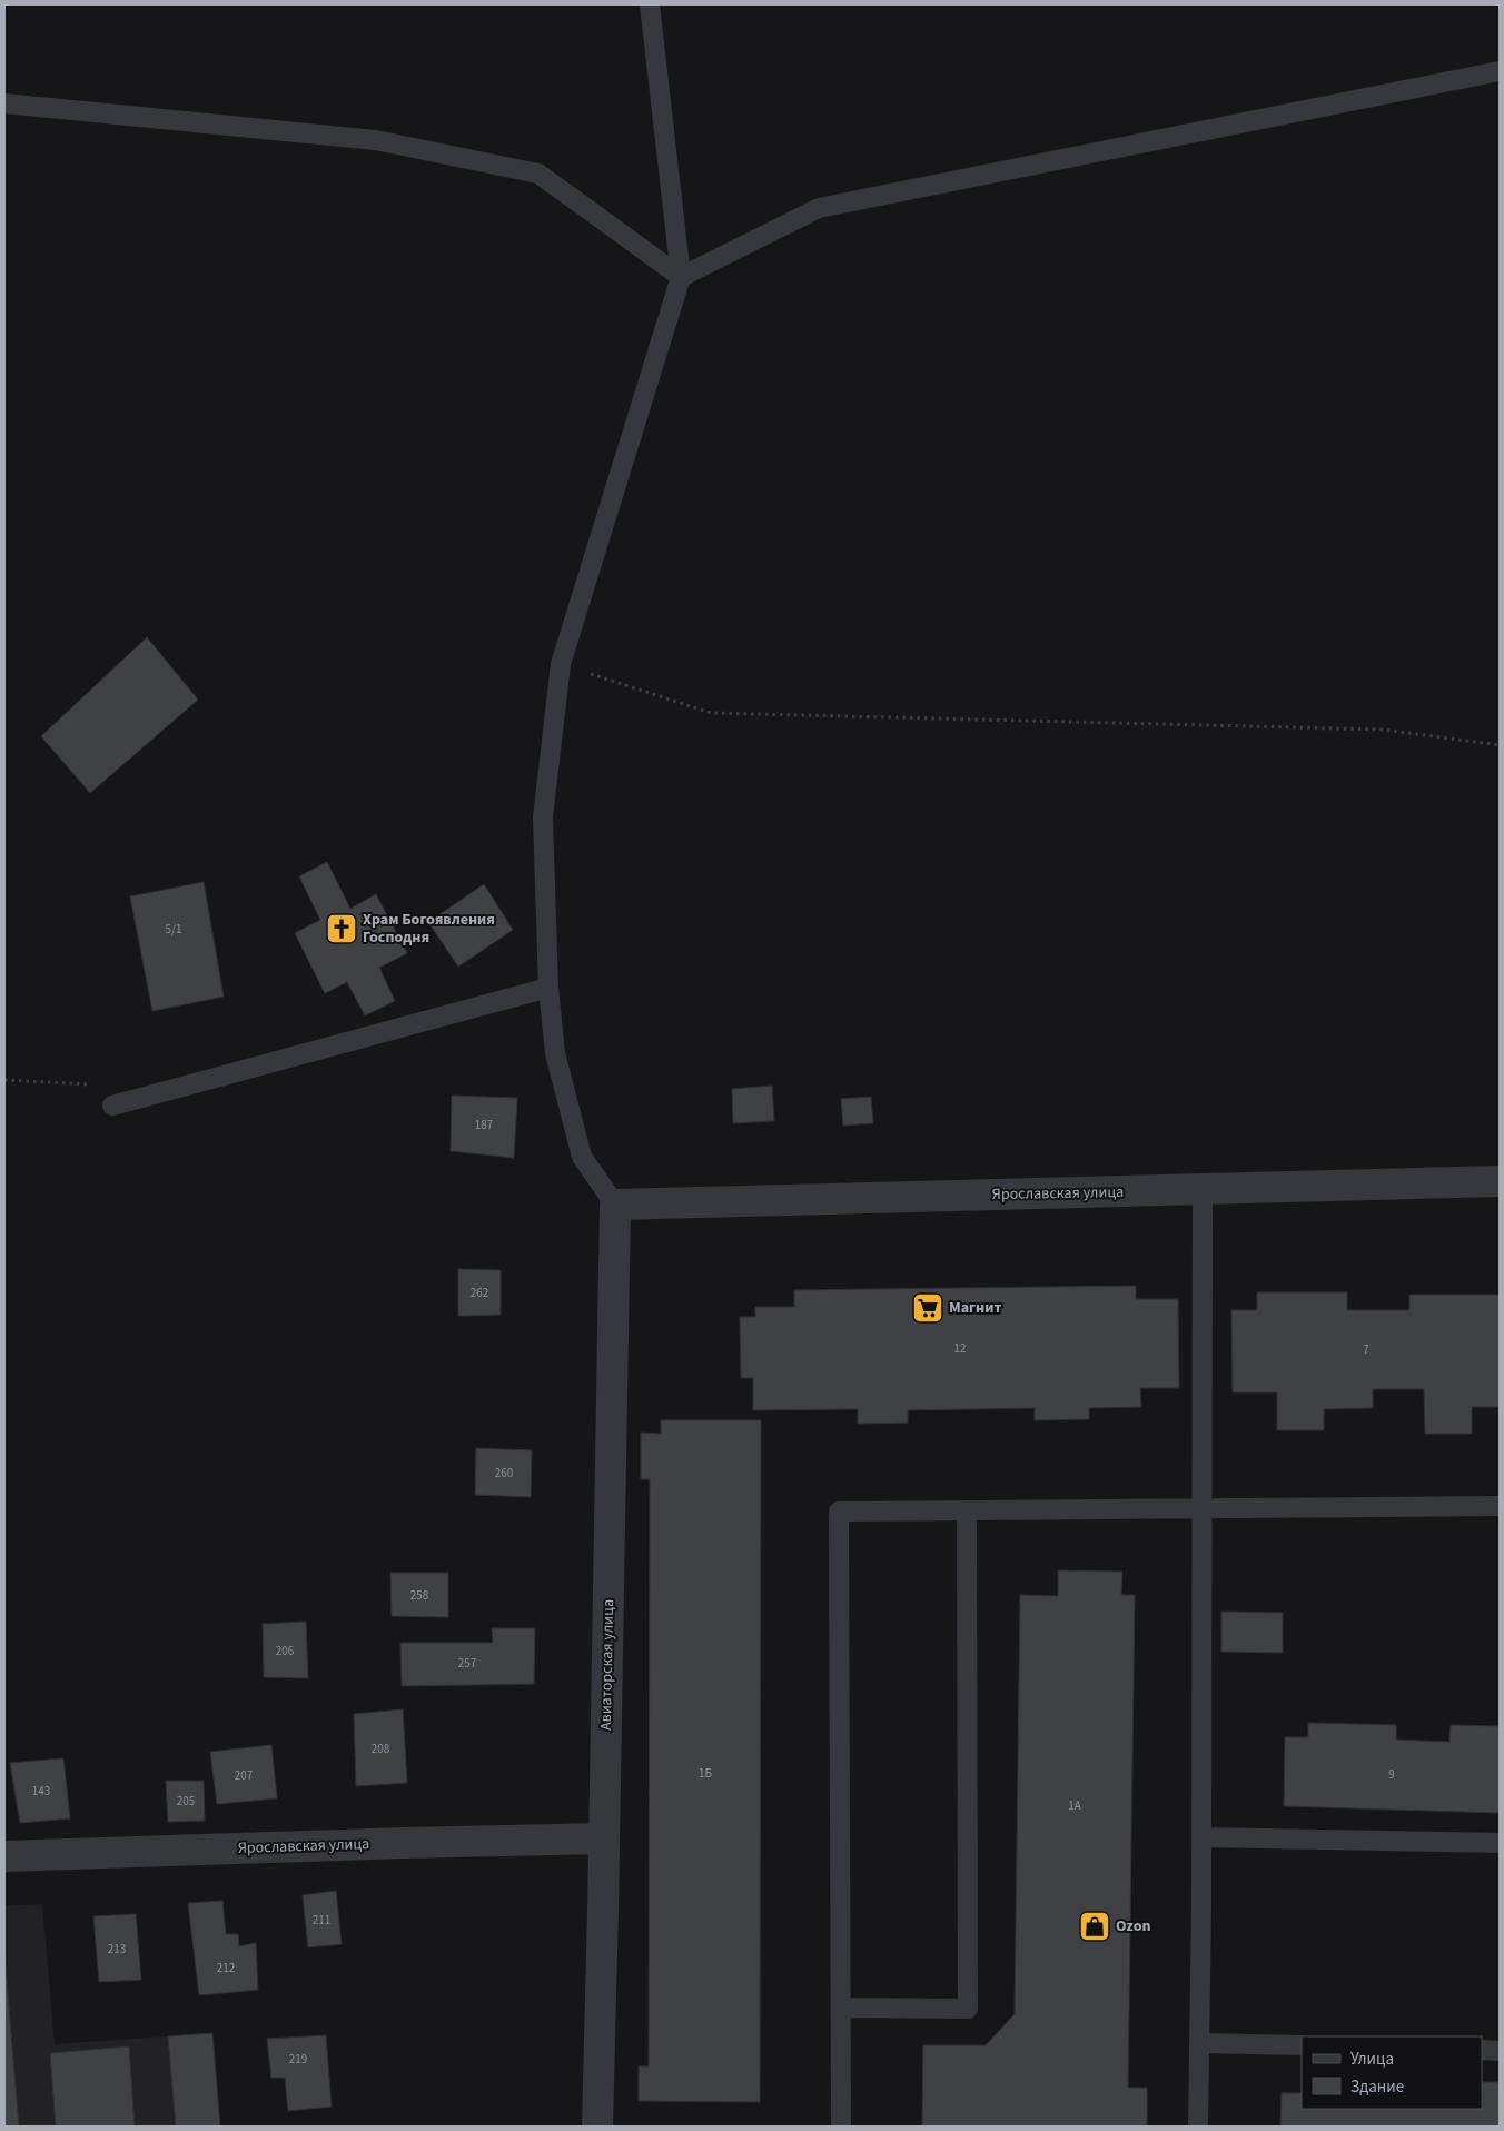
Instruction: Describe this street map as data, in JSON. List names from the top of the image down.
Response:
{
  "streets": {
    "street": ["Ярославская улица", "Авиаторская улица"]
  },
  "crossings": [
    ["Ярославская улица", "Авиаторская улица"]
  ],
  "places": {
    "church": ["Храм Богоявления Господня"],
    "supermarket": ["Магнит"],
    "shop": ["Ozon"]
  },
  "house_numbers": [
    "5/1",
    "187",
    "262",
    "12",
    "7",
    "260",
    "258",
    "206",
    "257",
    "208",
    "1Б",
    "9",
    "207",
    "143",
    "205",
    "1А",
    "211",
    "213",
    "212",
    "219"
  ],
  "legend": ["Улица", "Здание"]
}
